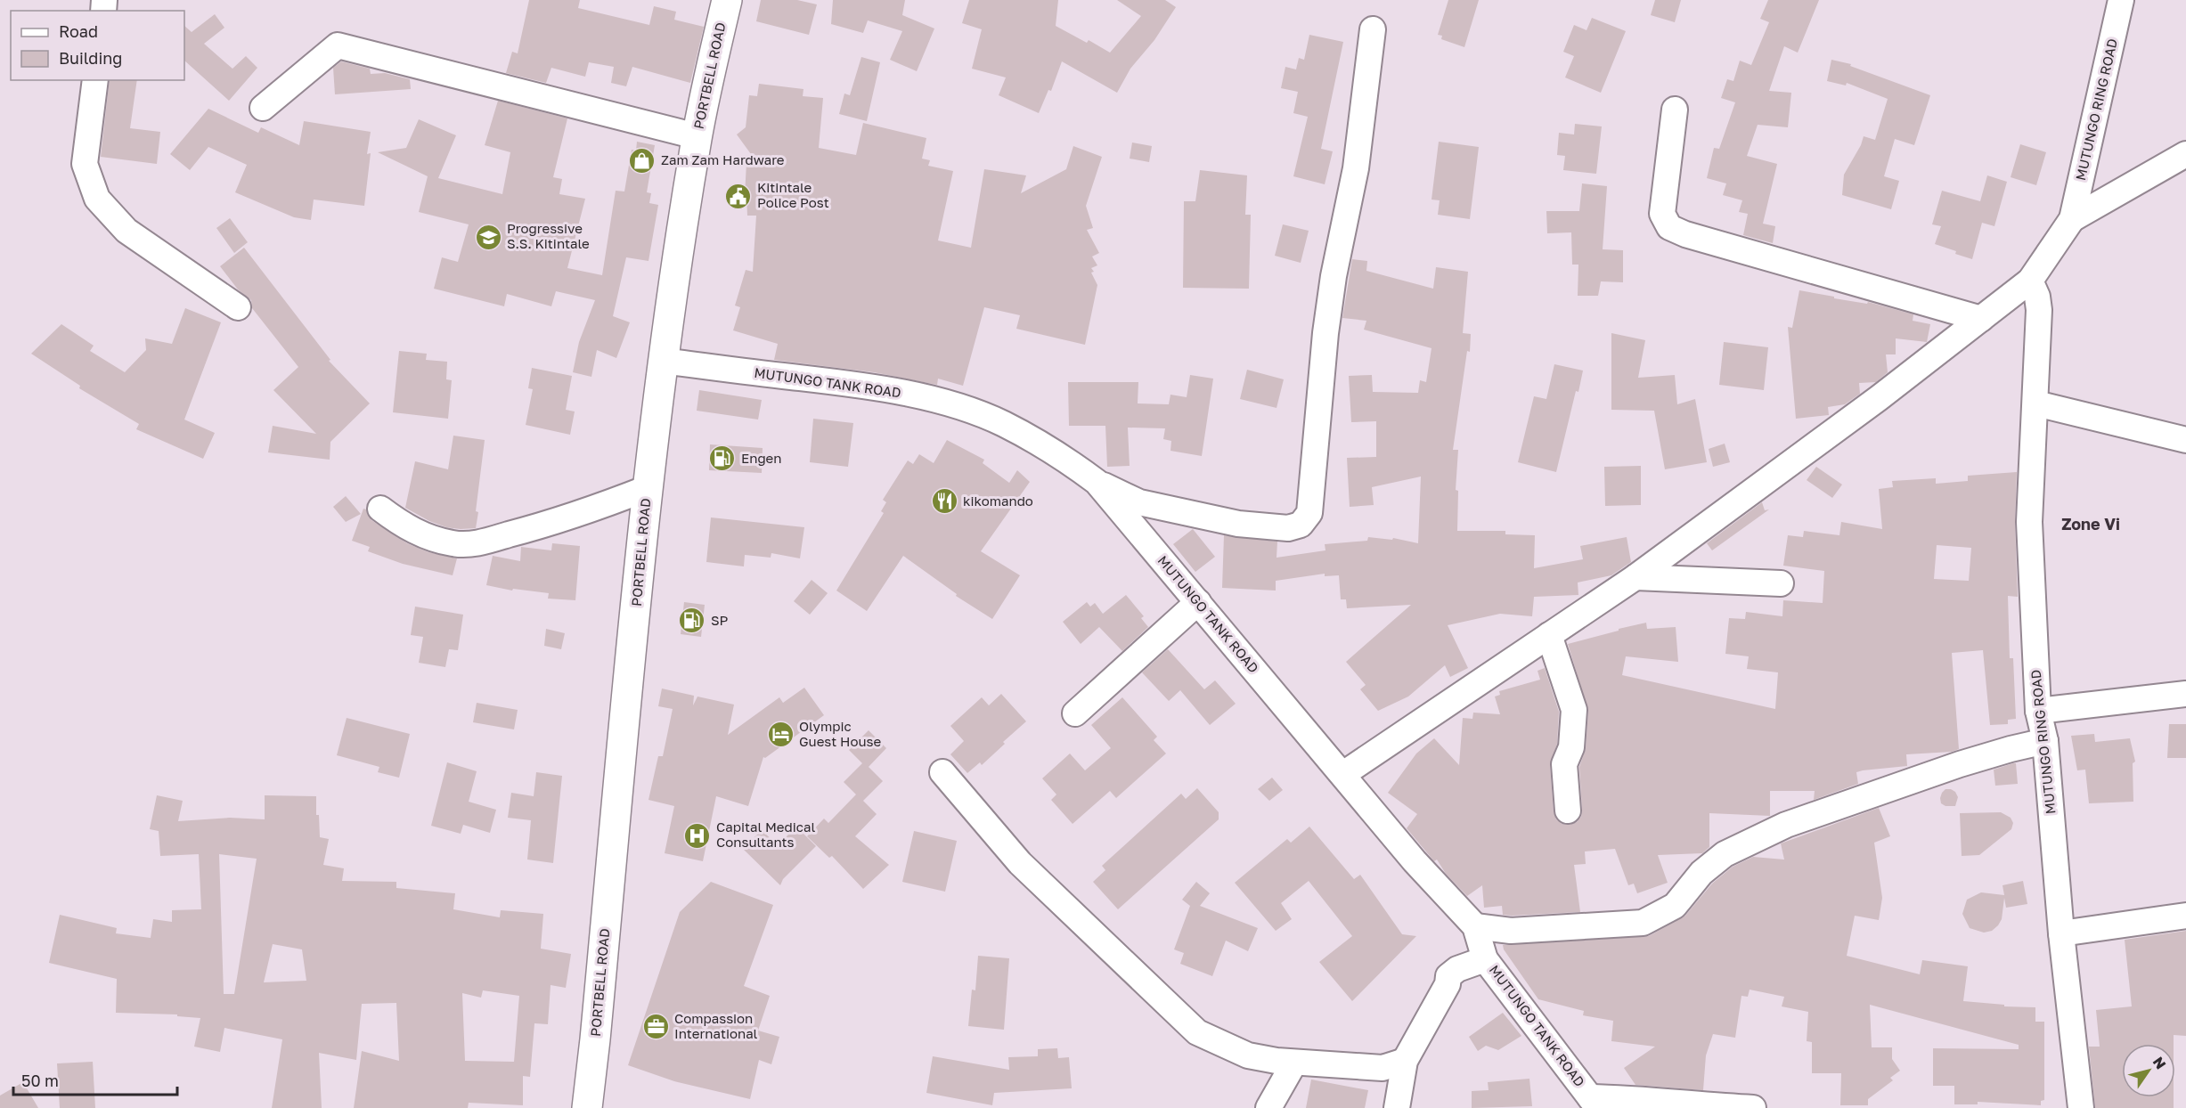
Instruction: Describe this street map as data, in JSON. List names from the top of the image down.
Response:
{
  "streets": {
    "main road": ["PORTBELL ROAD"],
    "street": ["MUTUNGO RING ROAD", "MUTUNGO TANK ROAD"]
  },
  "crossings": [
    ["PORTBELL ROAD", "MUTUNGO TANK ROAD"]
  ],
  "districts": ["Zone Vi"],
  "places": {
    "shop": ["Zam Zam Hardware"],
    "public building": ["Kitintale Police Post"],
    "school or university": ["Progressive S.S. Kitintale"],
    "fuel station": ["Engen", "SP"],
    "restaurant": ["kikomando"],
    "hotel": ["Olympic Guest House"],
    "hospital": ["Capital Medical Consultants"],
    "office": ["Compassion International"]
  },
  "legend": ["Road", "Building"],
  "scale_bar": "50 m",
  "north": "top right"
}
